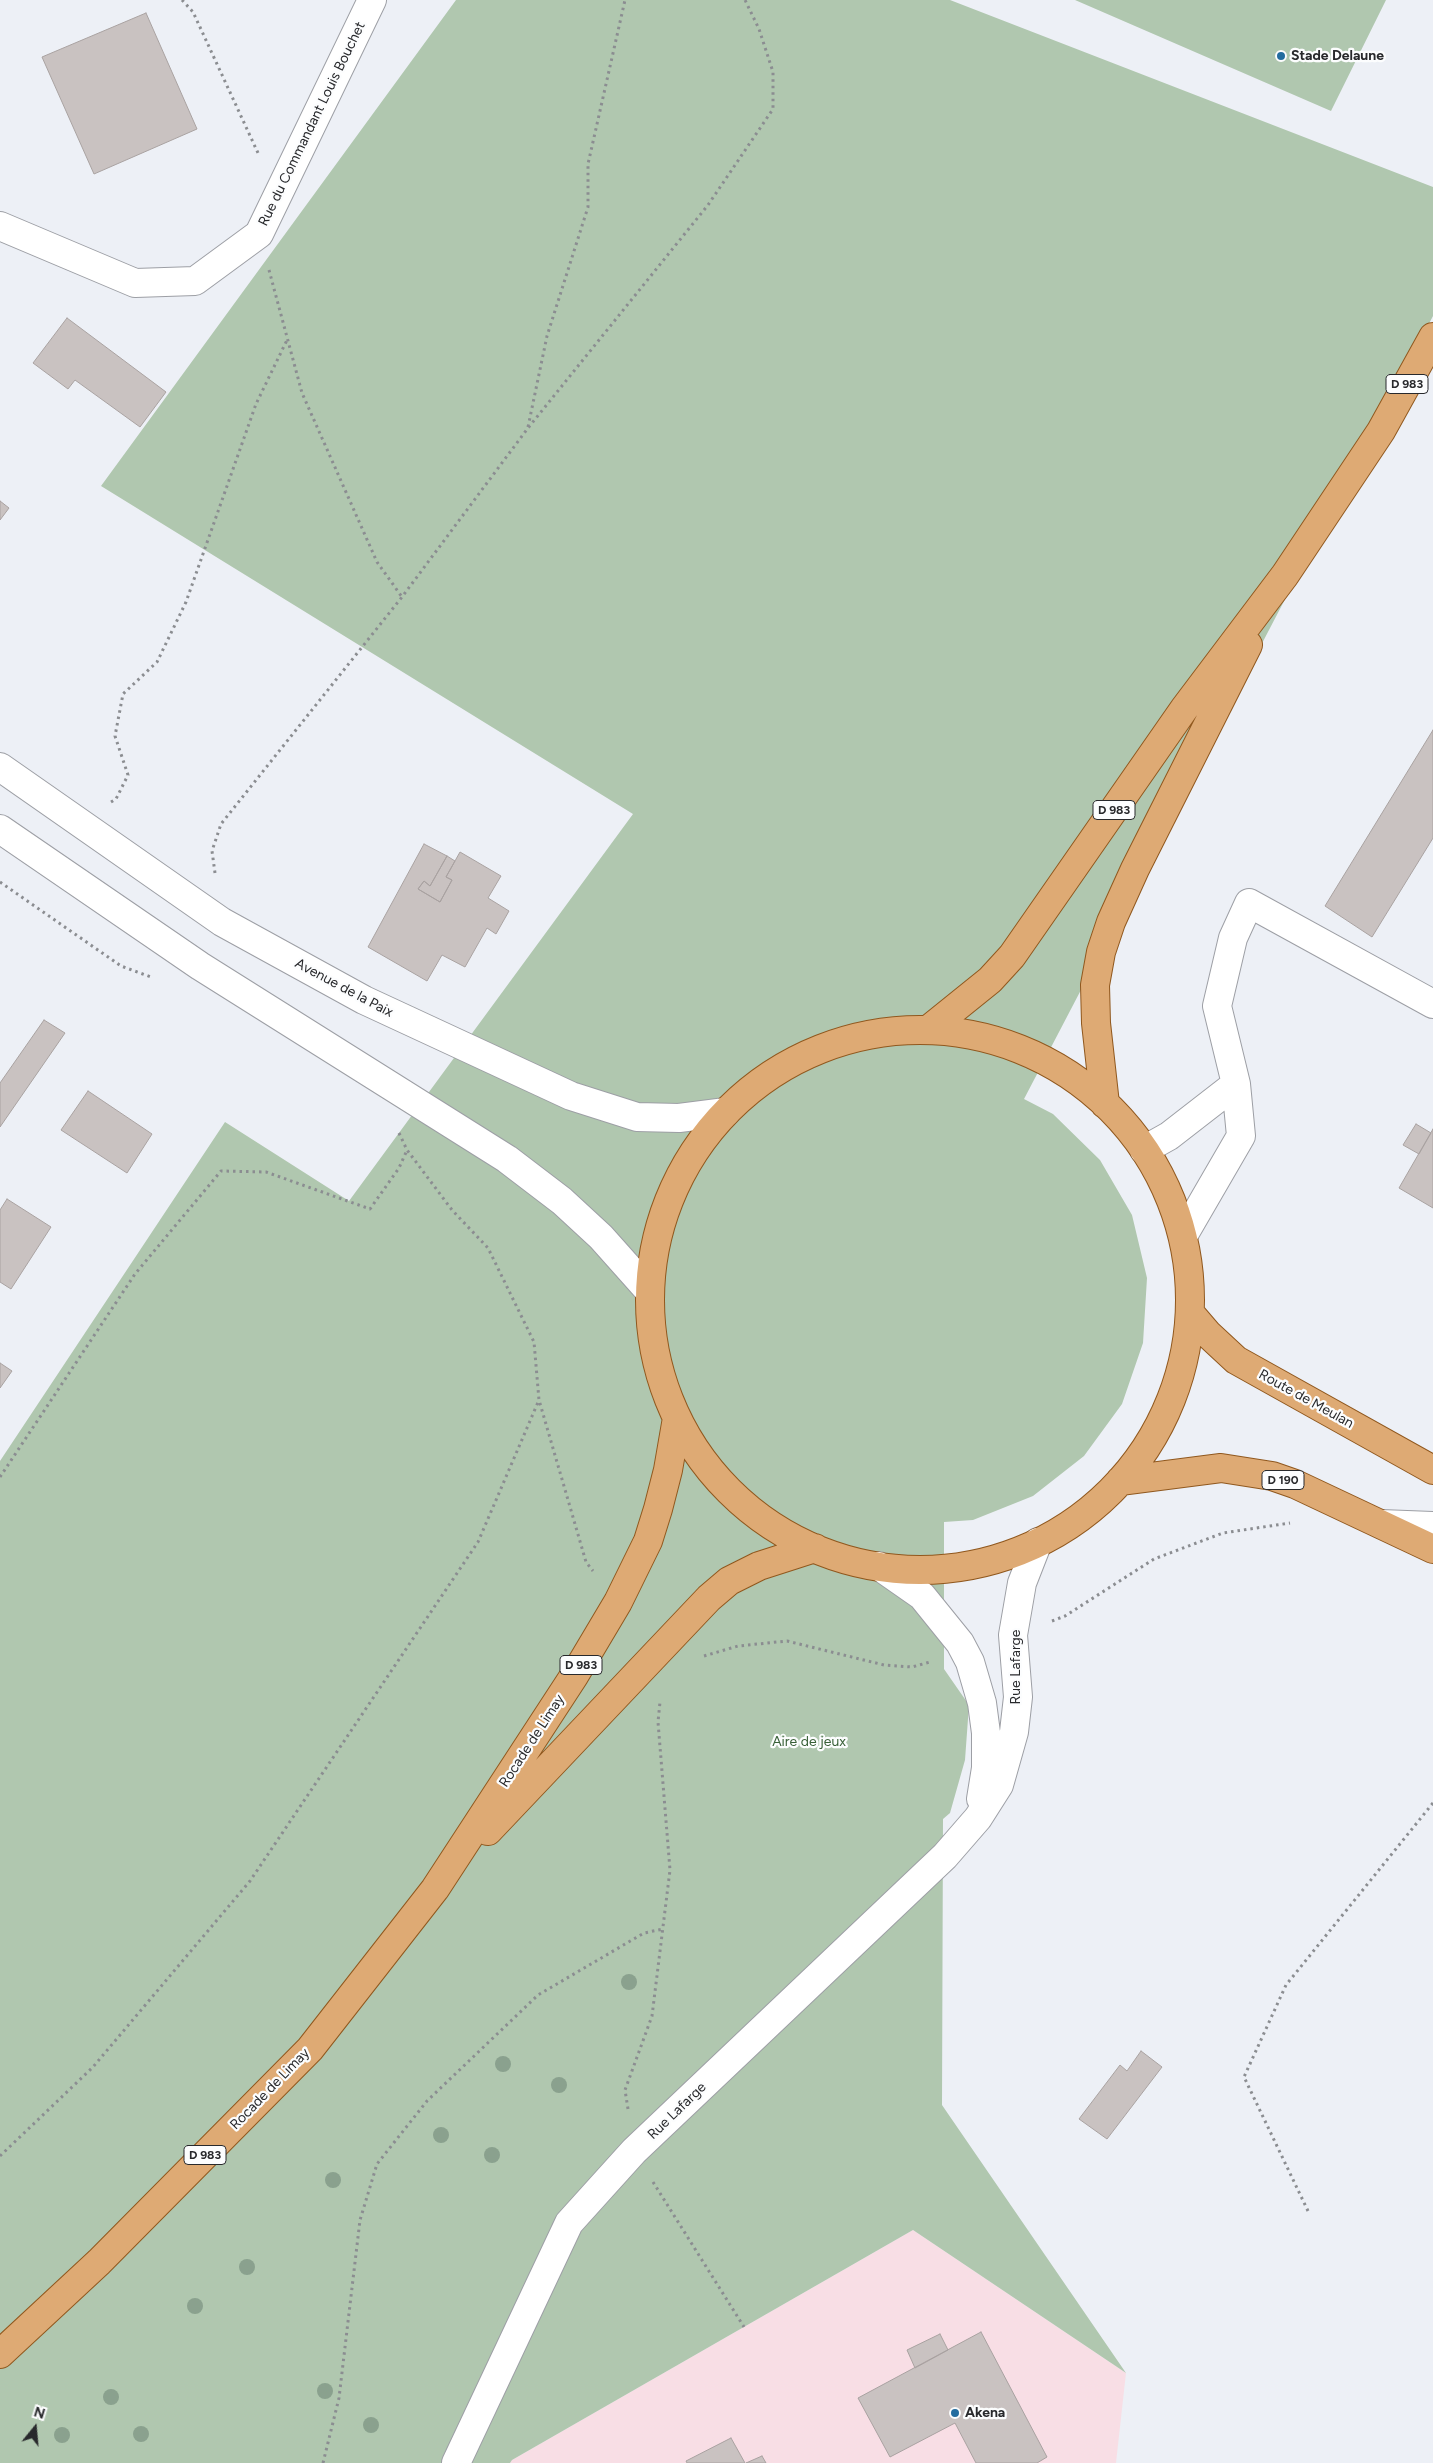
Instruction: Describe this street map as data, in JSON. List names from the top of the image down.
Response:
{
  "streets": {
    "main road": [
      "D 983",
      "Route de Meulan",
      "D 190",
      "Rocade de Limay"
    ],
    "street": ["Rue du Commandant Louis Bouchet", "Avenue de la Paix", "Rue Lafarge"]
  },
  "parks": ["Aire de jeux"],
  "places": ["Stade Delaune", "Akena"],
  "north": "top"
}
